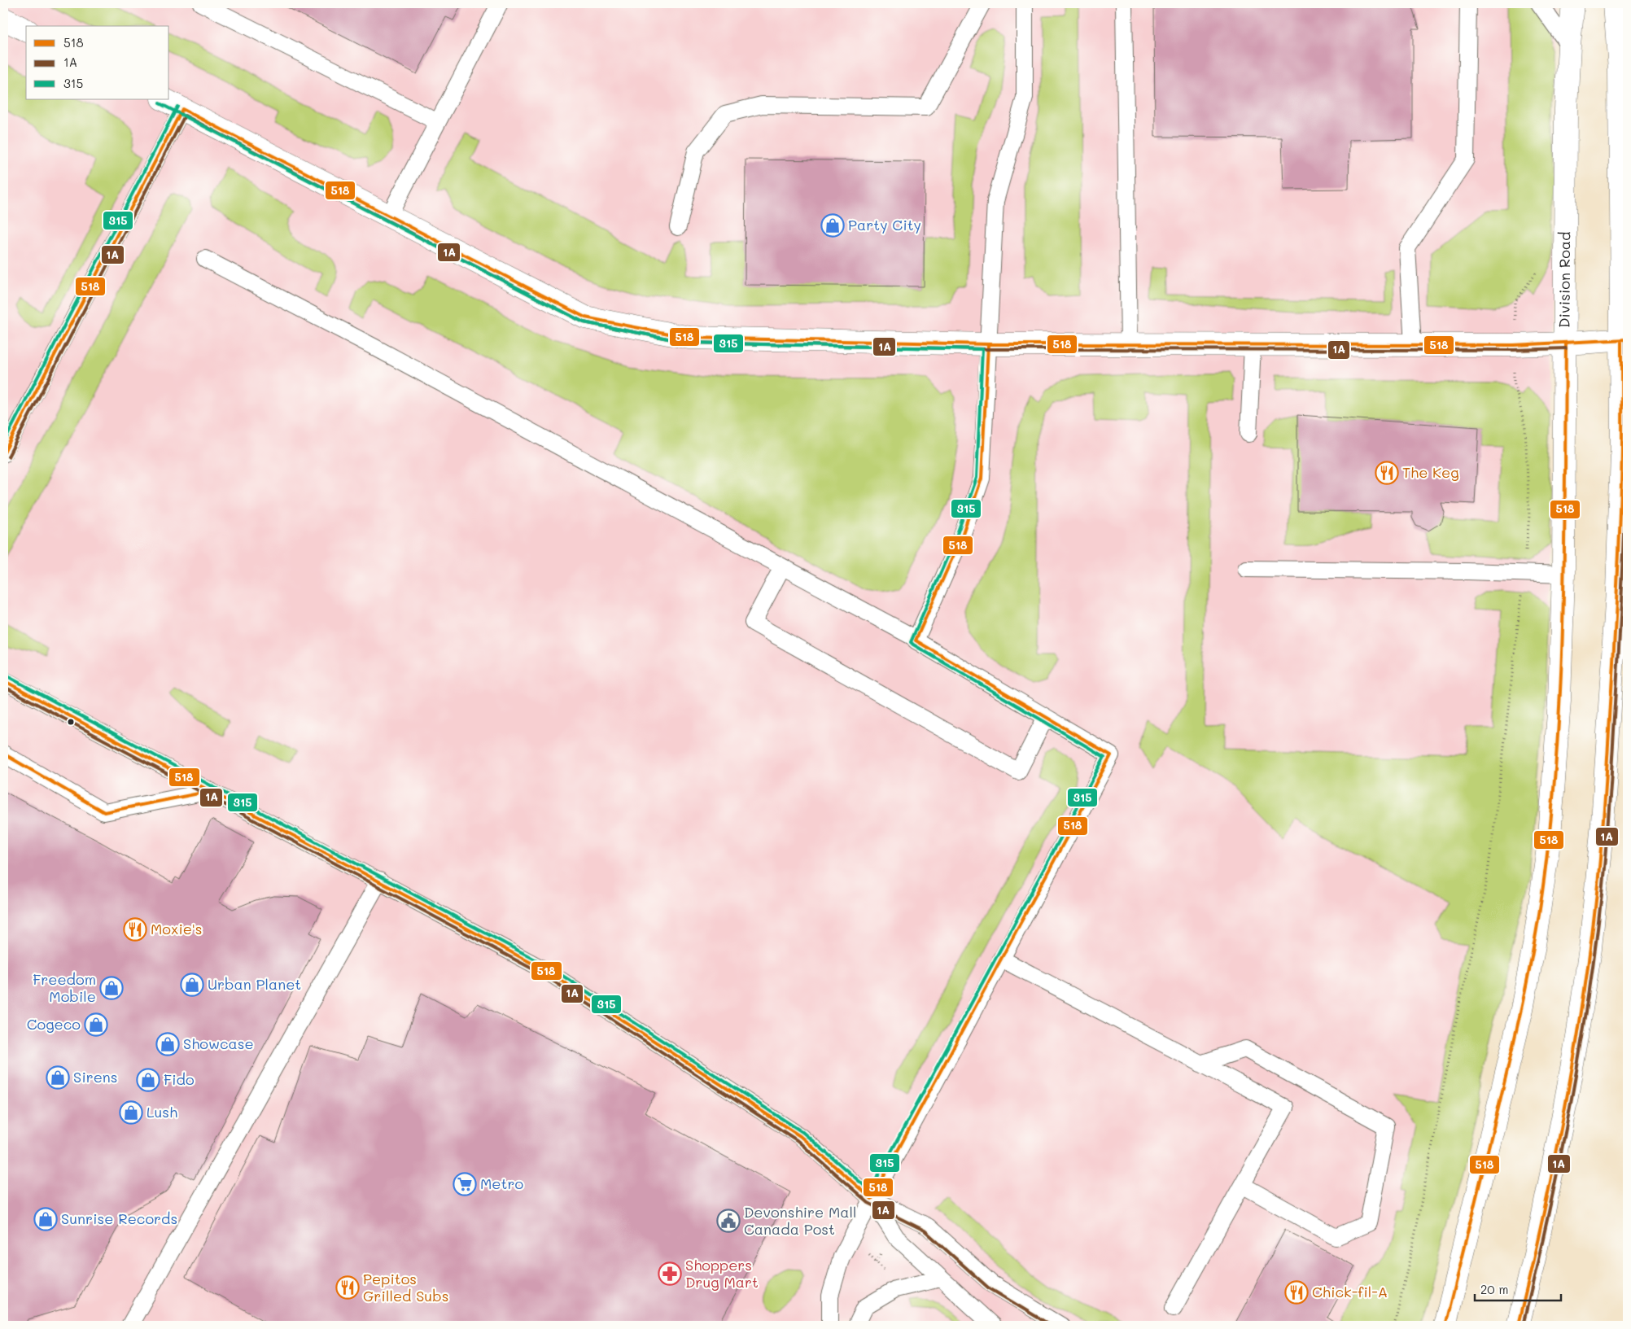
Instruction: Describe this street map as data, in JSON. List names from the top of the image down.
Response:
{
  "streets": {
    "main road": ["Division Road"]
  },
  "places": {
    "shop": [
      "Party City",
      "Urban Planet",
      "Freedom Mobile",
      "Cogeco",
      "Showcase",
      "Sirens",
      "Fido",
      "Lush",
      "Sunrise Records"
    ],
    "restaurant": [
      "The Keg",
      "Moxie's",
      "Pepitos Grilled Subs",
      "Chick-fil-A"
    ],
    "supermarket": ["Metro"],
    "public building": ["Devonshire Mall Canada Post"],
    "pharmacy": ["Shoppers Drug Mart"]
  },
  "lines": ["transit line 315", "transit line 518", "transit line 1A"],
  "legend": ["518", "1A", "315"],
  "scale_bar": "20 m"
}
